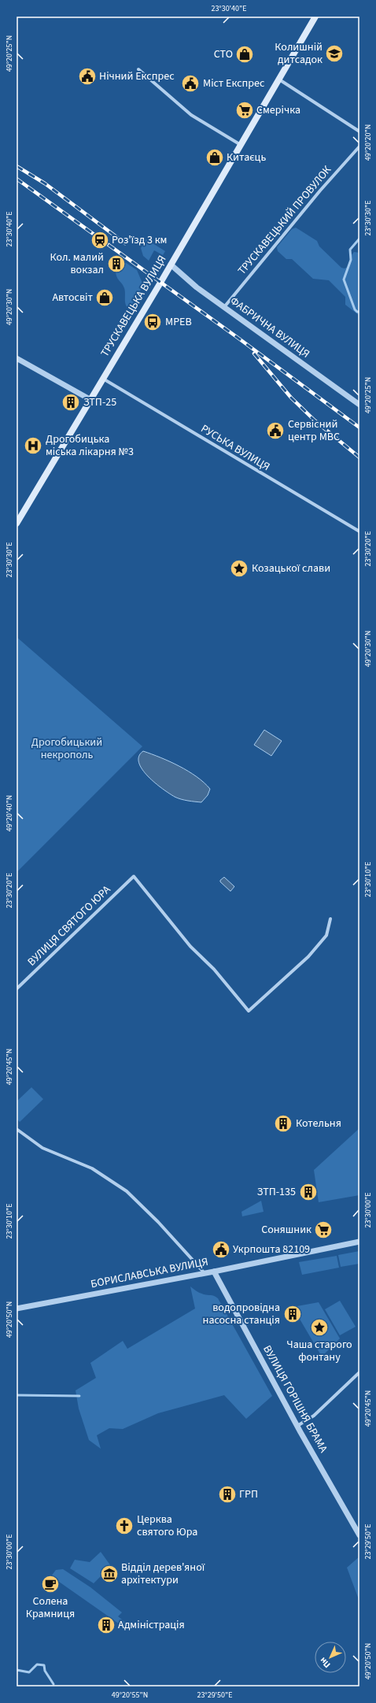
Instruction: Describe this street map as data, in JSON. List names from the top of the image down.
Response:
{
  "streets": {
    "main road": ["ТРУСКАВЕЦЬКА ВУЛИЦЯ"],
    "street": [
      "ТРУСКАВЕЦЬКИЙ ПРОВУЛОК",
      "ФАБРИЧНА ВУЛИЦЯ",
      "РУСЬКА ВУЛИЦЯ",
      "ВУЛИЦЯ СВЯТОГО ЮРА",
      "БОРИСЛАВСЬКА ВУЛИЦЯ",
      "ВУЛИЦЯ ГОРІШНЯ БРАМА"
    ]
  },
  "crossings": [
    ["ТРУСКАВЕЦЬКИЙ ПРОВУЛОК", "ФАБРИЧНА ВУЛИЦЯ"],
    ["ТРУСКАВЕЦЬКА ВУЛИЦЯ", "ФАБРИЧНА ВУЛИЦЯ"],
    ["ТРУСКАВЕЦЬКА ВУЛИЦЯ", "РУСЬКА ВУЛИЦЯ"],
    ["БОРИСЛАВСЬКА ВУЛИЦЯ", "ВУЛИЦЯ ГОРІШНЯ БРАМА"]
  ],
  "parks": ["Дрогобицький некрополь"],
  "places": {
    "school or university": ["Колишній дитсадок"],
    "shop": ["СТО", "Китаєць", "Автосвіт"],
    "public building": [
      "Нічний Експрес",
      "Міст Експрес",
      "Сервісний центр МВС",
      "Укрпошта 82109"
    ],
    "supermarket": ["Смерічка", "Соняшник"],
    "station": ["Роз'їзд 3 км"],
    "building": [
      "Кол. малий вокзал",
      "ЗТП-25",
      "Котельня",
      "ЗТП-135",
      "водопровідна насосна станція",
      "ГРП",
      "Адміністрація"
    ],
    "bus stop": ["МРЕВ"],
    "hospital": ["Дрогобицька міська лікарня №3"],
    "place": ["Козацької слави", "Чаша старого фонтану"],
    "church": ["Церква святого Юра"],
    "museum": ["Відділ дерев'яної архітектури"],
    "cafe": ["Солена Крамниця"]
  },
  "north": "bottom left",
  "coordinates": [
    "23°30'40\"E",
    "49°20'25\"N",
    "49°20'20\"N",
    "23°30'30\"E",
    "49°20'30\"N",
    "23°30'20\"E",
    "49°20'40\"N",
    "23°30'10\"E",
    "49°20'45\"N",
    "23°30'00\"E",
    "49°20'50\"N",
    "23°29'50\"E",
    "49°20'55\"N"
  ]
}
